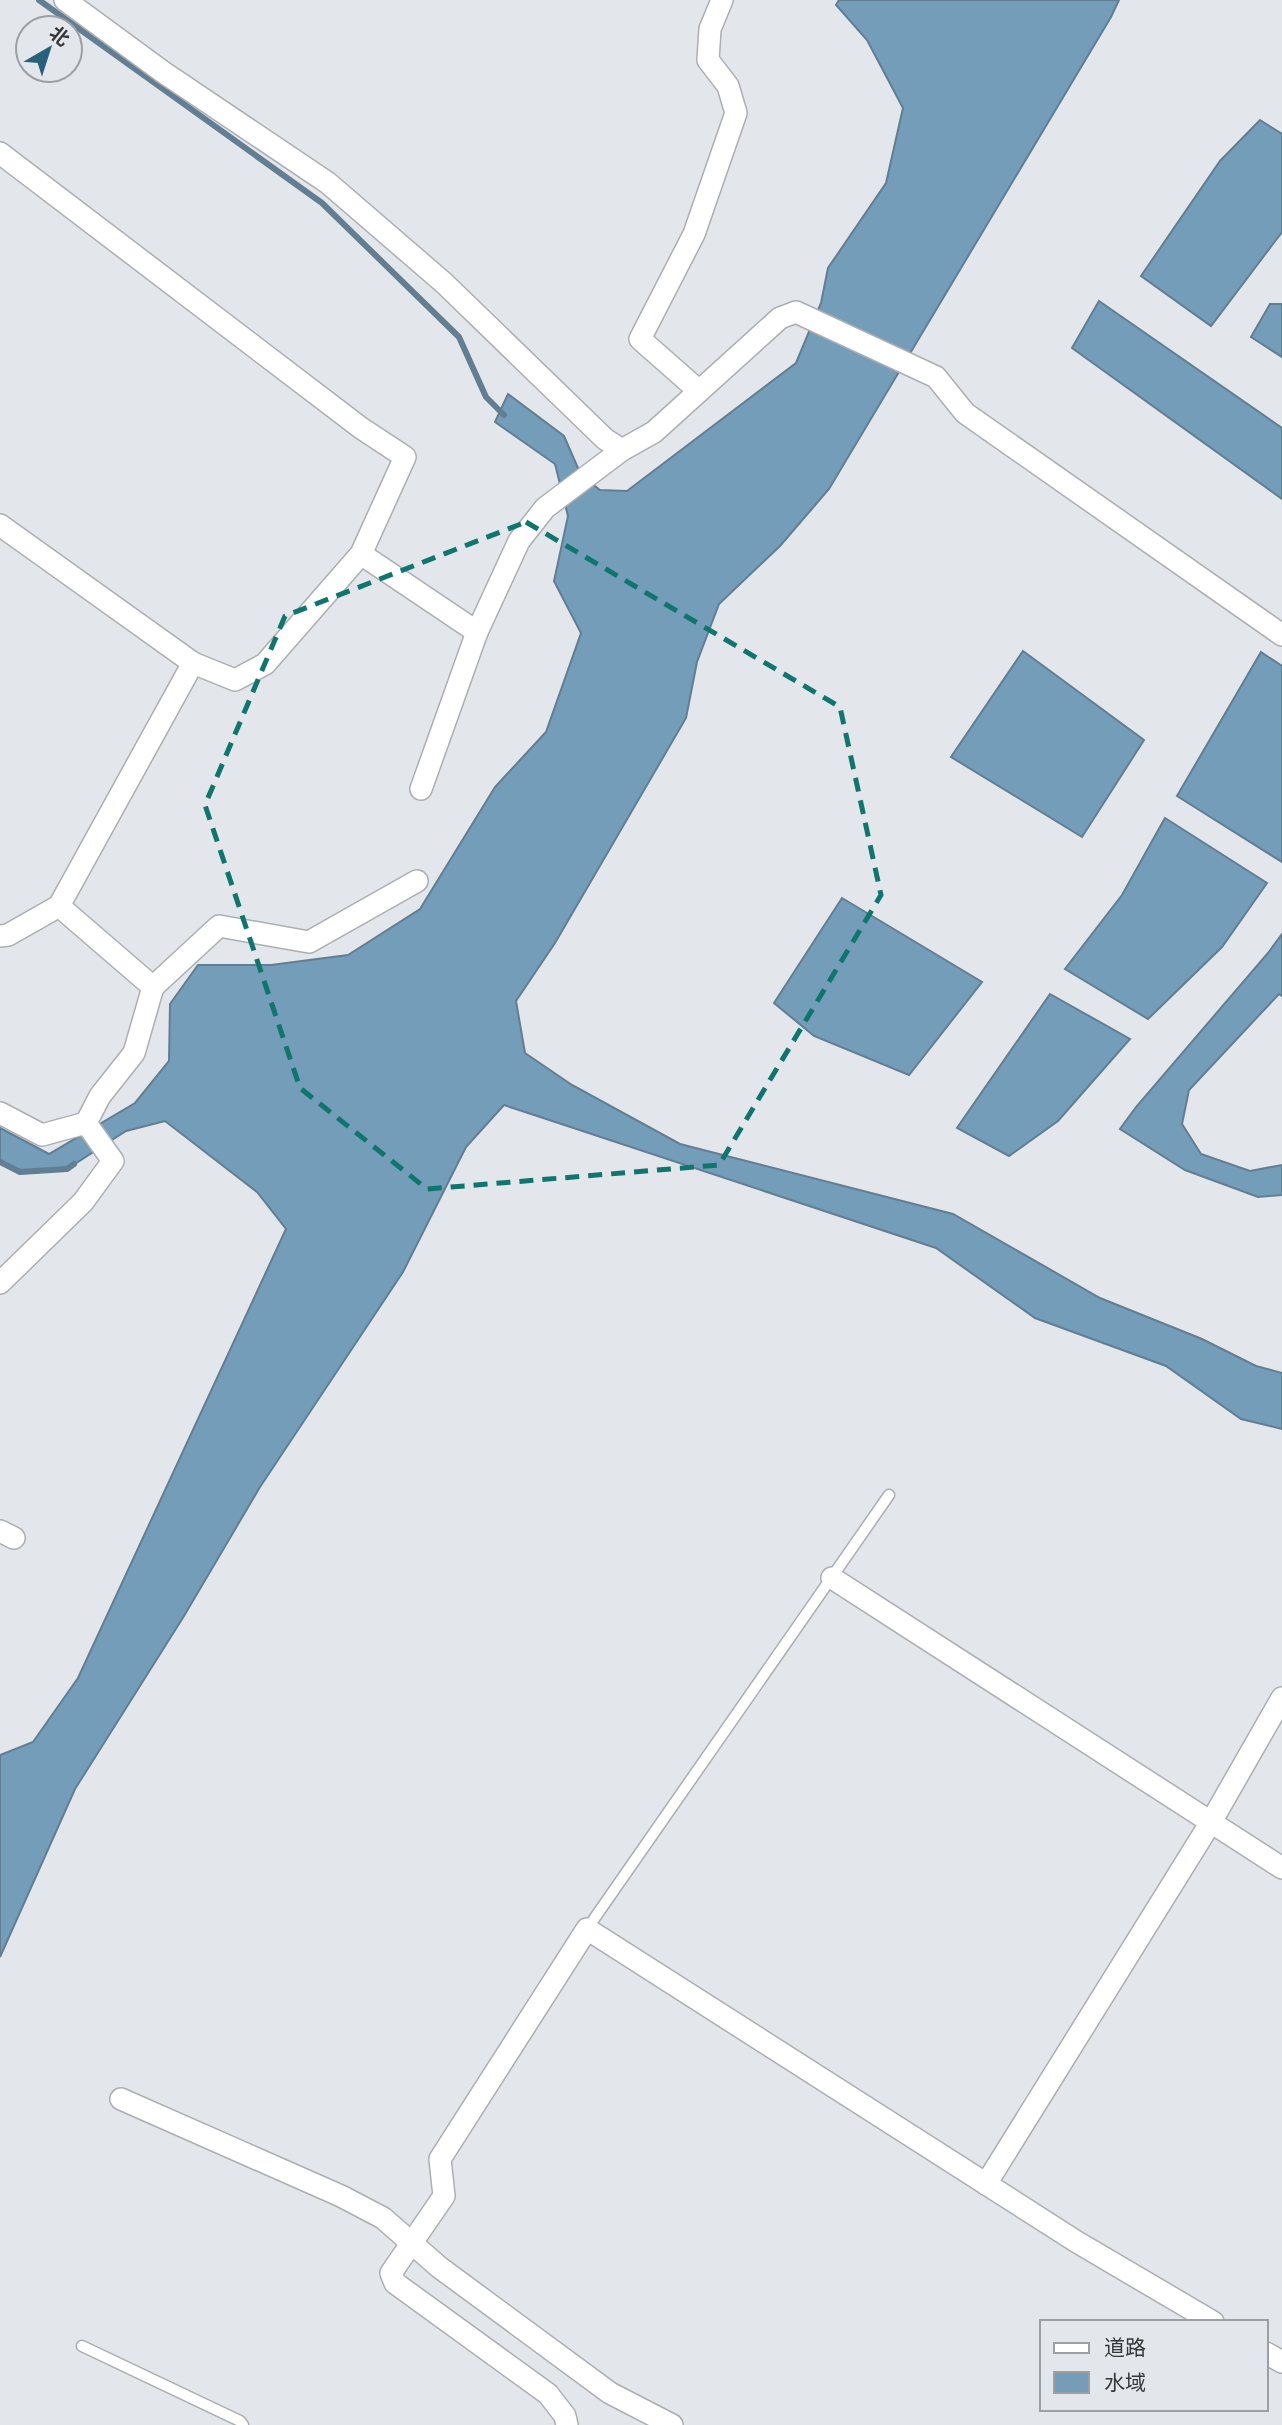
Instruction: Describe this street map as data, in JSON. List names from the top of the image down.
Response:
{
  "legend": ["道路", "水域"],
  "north": "top right"
}
